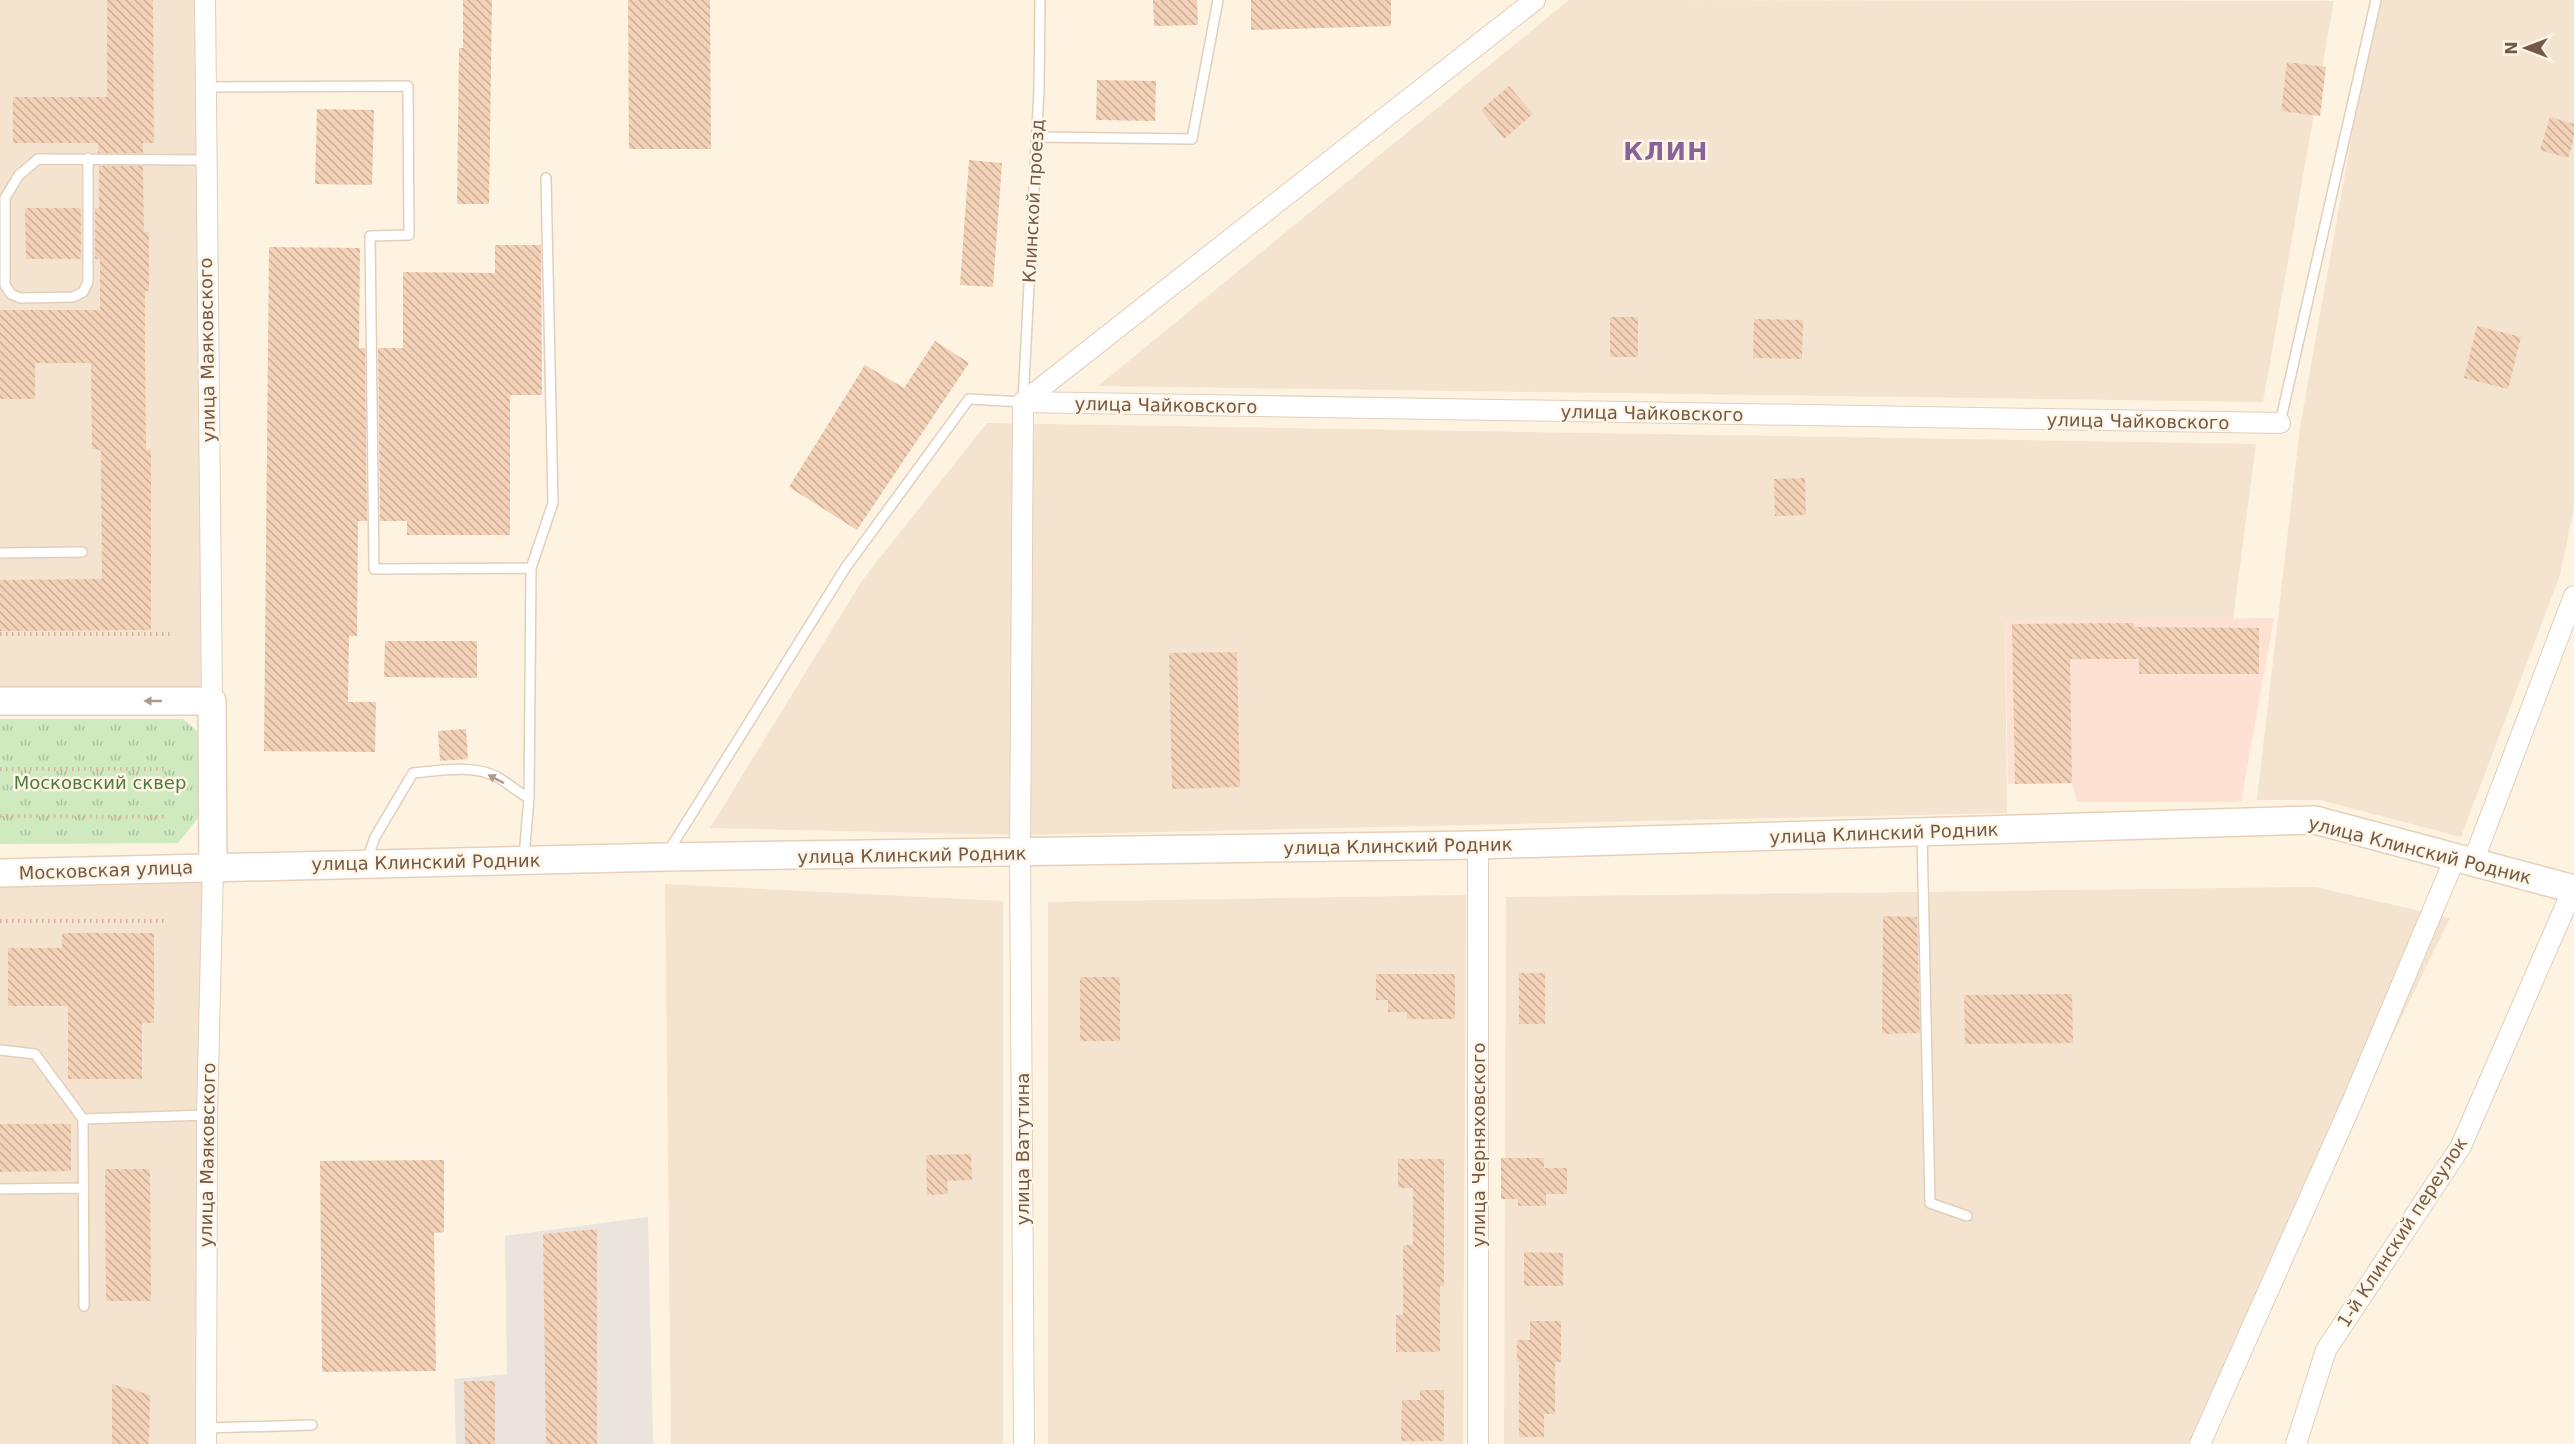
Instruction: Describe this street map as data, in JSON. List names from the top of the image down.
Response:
{
  "streets": {
    "main road": ["улица Клинский Родник", "Московская улица"],
    "street": [
      "улица Маяковского",
      "улица Чайковского",
      "улица Черняховского",
      "улица Ватутина",
      "1-й Клинский переулок"
    ],
    "lane": ["Клинской проезд"]
  },
  "crossings": [
    ["Клинской проезд", "улица Чайковского"],
    ["Клинской проезд", "улица Ватутина"],
    ["улица Маяковского", "улица Клинский Родник"],
    ["улица Маяковского", "Московская улица"],
    ["улица Чайковского", "улица Ватутина"],
    ["улица Клинский Родник", "Московская улица"],
    ["улица Клинский Родник", "улица Черняховского"],
    ["улица Клинский Родник", "улица Ватутина"],
    ["улица Клинский Родник", "1-й Клинский переулок"]
  ],
  "districts": ["КЛИН"],
  "parks": ["Московский сквер"],
  "north": "left"
}
